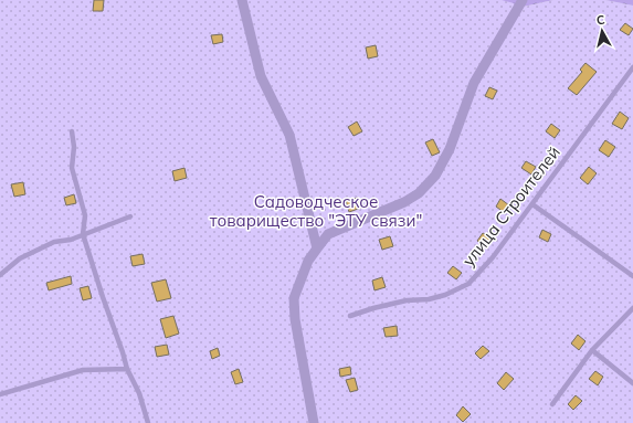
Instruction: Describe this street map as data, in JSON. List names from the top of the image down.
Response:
{
  "streets": {
    "lane": ["улица Строителей"]
  },
  "parks": ["Садоводческое товарищество \"ЭТУ связи\""],
  "north": "top"
}
